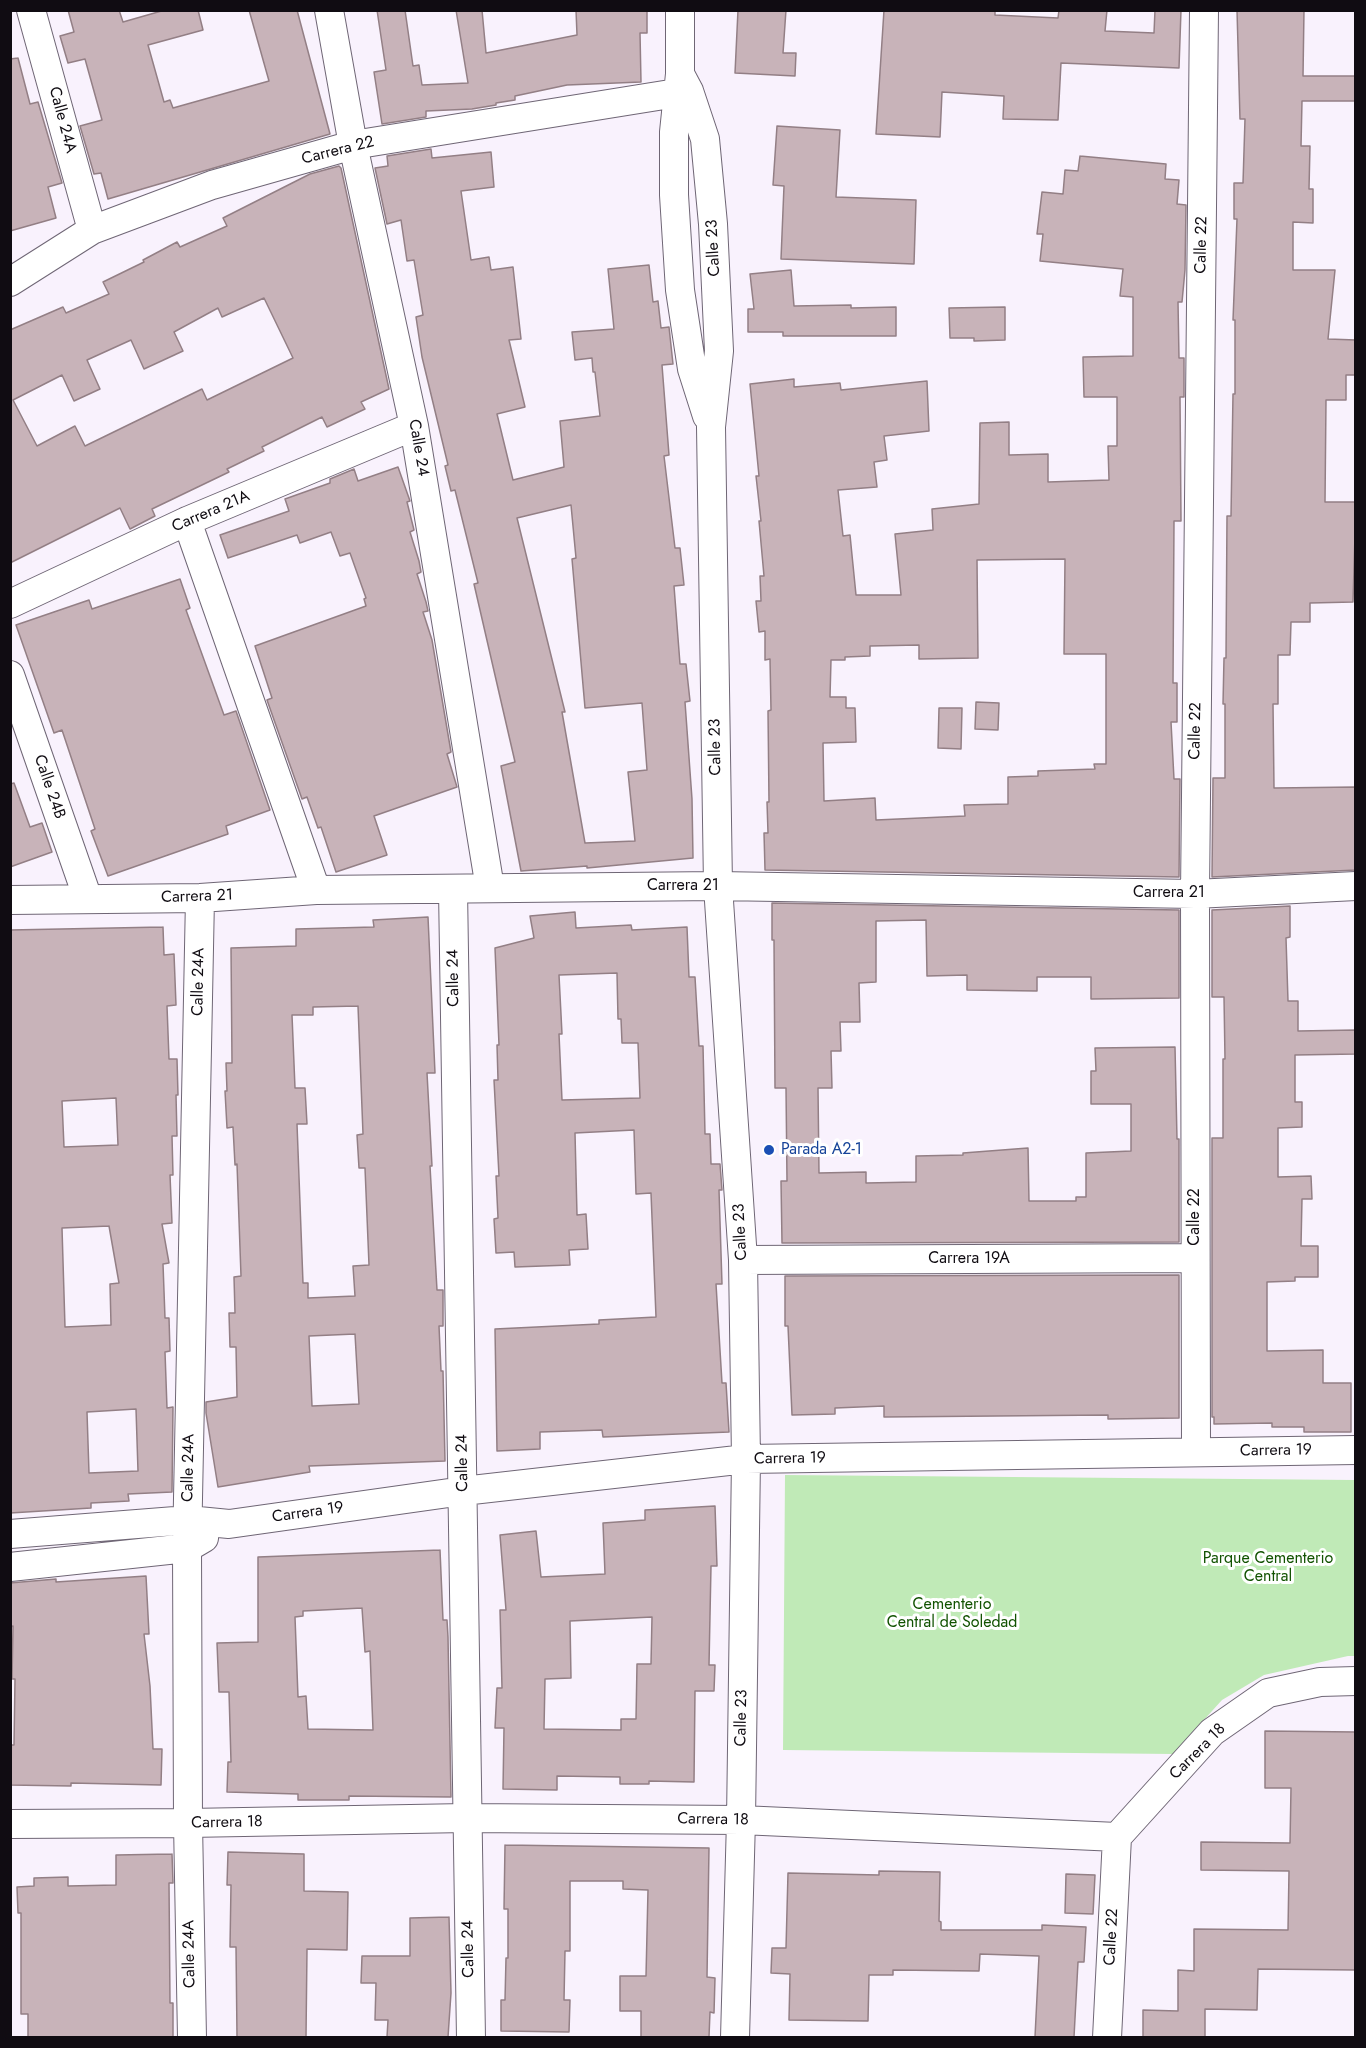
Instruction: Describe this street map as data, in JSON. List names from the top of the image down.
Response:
{
  "streets": {
    "street": [
      "Calle 24A",
      "Carrera 22",
      "Calle 22",
      "Calle 23",
      "Calle 24",
      "Carrera 21A",
      "Calle 24B",
      "Carrera 21",
      "Carrera 19A",
      "Carrera 19",
      "Carrera 18"
    ]
  },
  "crossings": [
    ["Calle 24A", "Carrera 22"],
    ["Calle 24A", "Carrera 21"],
    ["Calle 24A", "Carrera 19"],
    ["Calle 24A", "Carrera 18"],
    ["Carrera 22", "Calle 23"],
    ["Carrera 22", "Calle 24"],
    ["Calle 22", "Carrera 21"],
    ["Calle 22", "Carrera 19A"],
    ["Calle 22", "Carrera 19"],
    ["Calle 22", "Carrera 18"],
    ["Calle 23", "Carrera 21"],
    ["Calle 23", "Carrera 19A"],
    ["Calle 23", "Carrera 19"],
    ["Calle 23", "Carrera 18"],
    ["Calle 24", "Carrera 21A"],
    ["Calle 24", "Carrera 21"],
    ["Calle 24", "Carrera 19"],
    ["Calle 24", "Carrera 18"],
    ["Calle 24B", "Carrera 21"]
  ],
  "parks": ["Parque Cementerio Central", "Cementerio Central de Soledad"],
  "places": ["Parada A2-1"]
}
